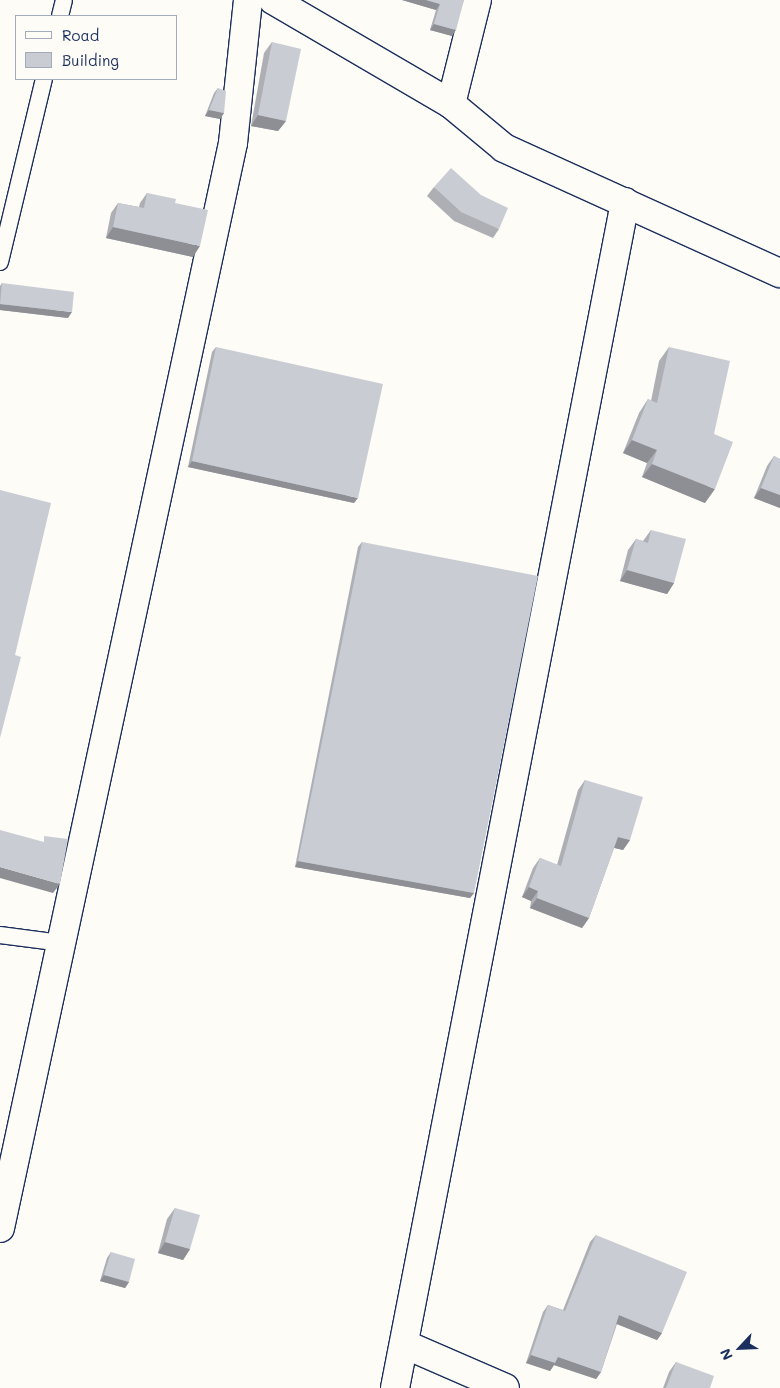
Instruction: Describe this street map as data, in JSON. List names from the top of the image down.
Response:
{
  "legend": ["Road", "Building"],
  "north": "bottom left"
}
